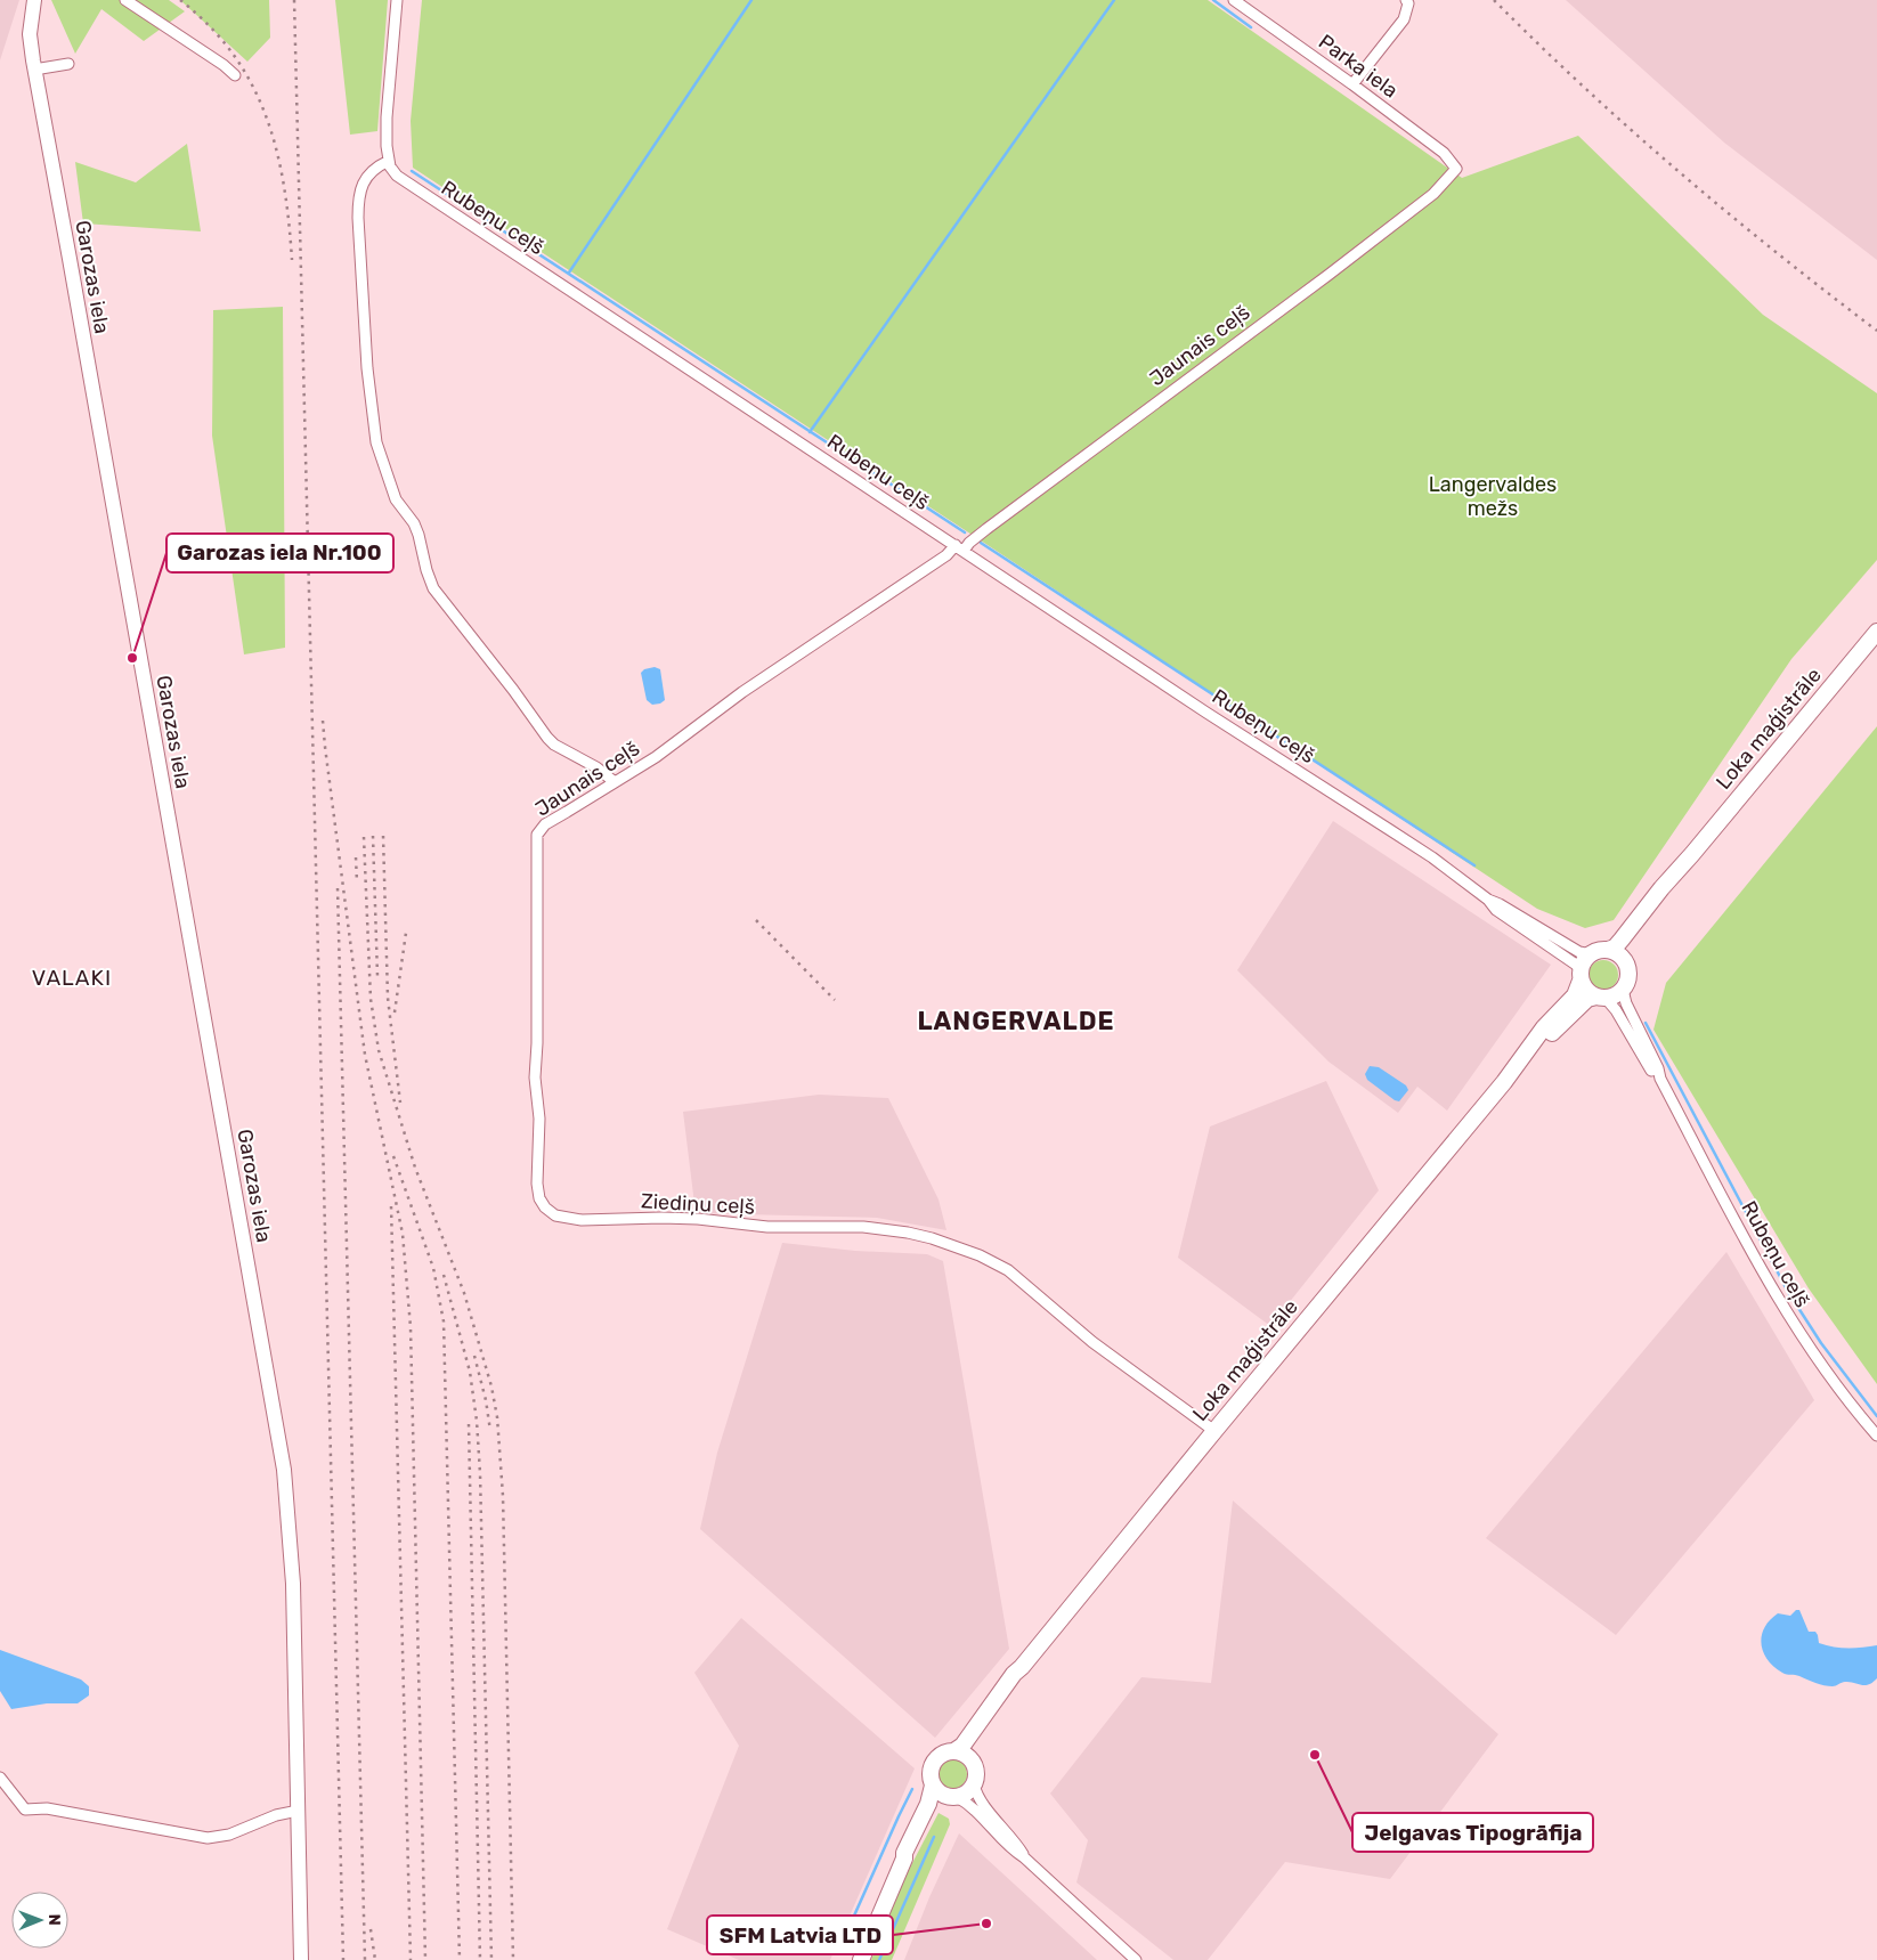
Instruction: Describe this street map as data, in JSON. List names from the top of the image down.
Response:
{
  "streets": {
    "main road": ["Garozas iela", "Loka maģistrāle"],
    "street": [
      "Parka iela",
      "Rubeņu ceļš",
      "Jaunais ceļš",
      "Ziediņu ceļš"
    ]
  },
  "crossings": [
    ["Parka iela", "Jaunais ceļš"],
    ["Rubeņu ceļš", "Jaunais ceļš"],
    ["Rubeņu ceļš", "Loka maģistrāle"],
    ["Jaunais ceļš", "Ziediņu ceļš"],
    ["Loka maģistrāle", "Ziediņu ceļš"]
  ],
  "districts": ["VALAKI", "LANGERVALDE"],
  "parks": ["Langervaldes mežs"],
  "places": ["Garozas iela Nr.100", "Jelgavas Tipogrāfija", "SFM Latvia LTD"],
  "north": "right"
}
